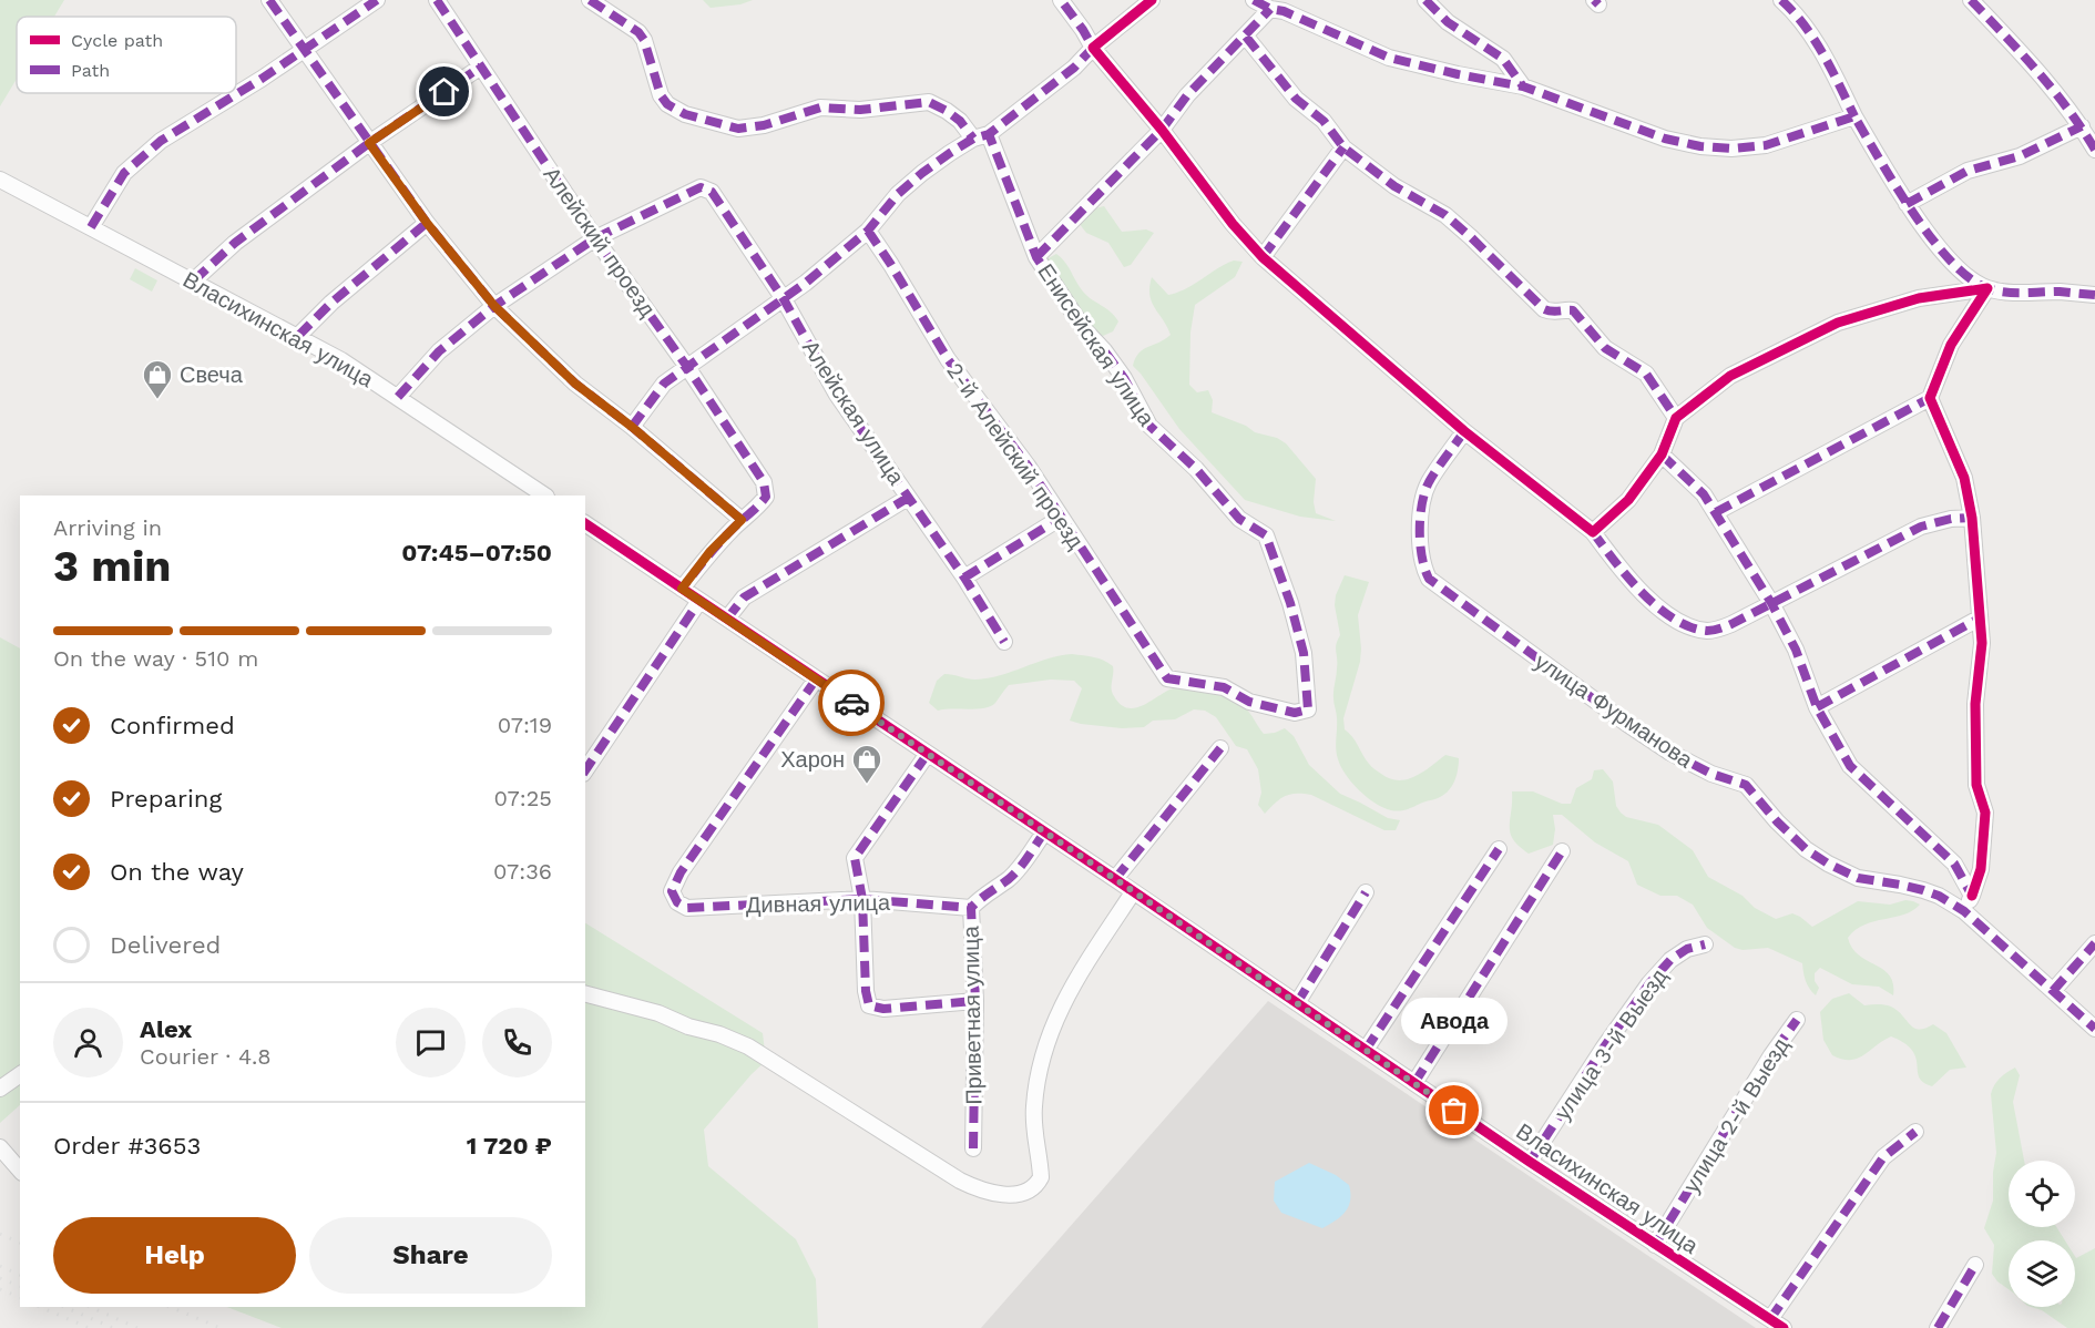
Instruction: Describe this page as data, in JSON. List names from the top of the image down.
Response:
{
  "streets": {
    "street": [
      "Алейский проезд",
      "Власихинская улица",
      "Енисейская улица",
      "Алейская улица",
      "2-й Алейский проезд",
      "улица Фурманова",
      "Дивная улица",
      "Приветная улица",
      "улица 3-й Выезд",
      "улица 2-й Выезд"
    ]
  },
  "crossings": [
    ["Алейский проезд", "Алейская улица"],
    ["Власихинская улица", "Дивная улица"],
    ["Власихинская улица", "Приветная улица"],
    ["Власихинская улица", "улица 3-й Выезд"],
    ["Власихинская улица", "улица 2-й Выезд"],
    ["Енисейская улица", "2-й Алейский проезд"],
    ["Дивная улица", "Приветная улица"]
  ],
  "places": {
    "shop": ["Свеча", "Харон"],
    "other": ["Авода"]
  },
  "legend": ["Cycle path", "Path"],
  "page": {
    "heading": ["3 min", "Arriving in", "07:45–07:50"],
    "panel": [
      "Alex",
      "Courier · 4.8",
      "Order #3653",
      "1 720 ₽"
    ],
    "bar": "On the way · 510 m",
    "list": [
      ["Confirmed", "07:19"],
      ["Preparing", "07:25"],
      ["On the way", "07:36"],
      "Delivered"
    ],
    "bubble": "Авода",
    "buttons": ["Help", "Share"]
  }
}
